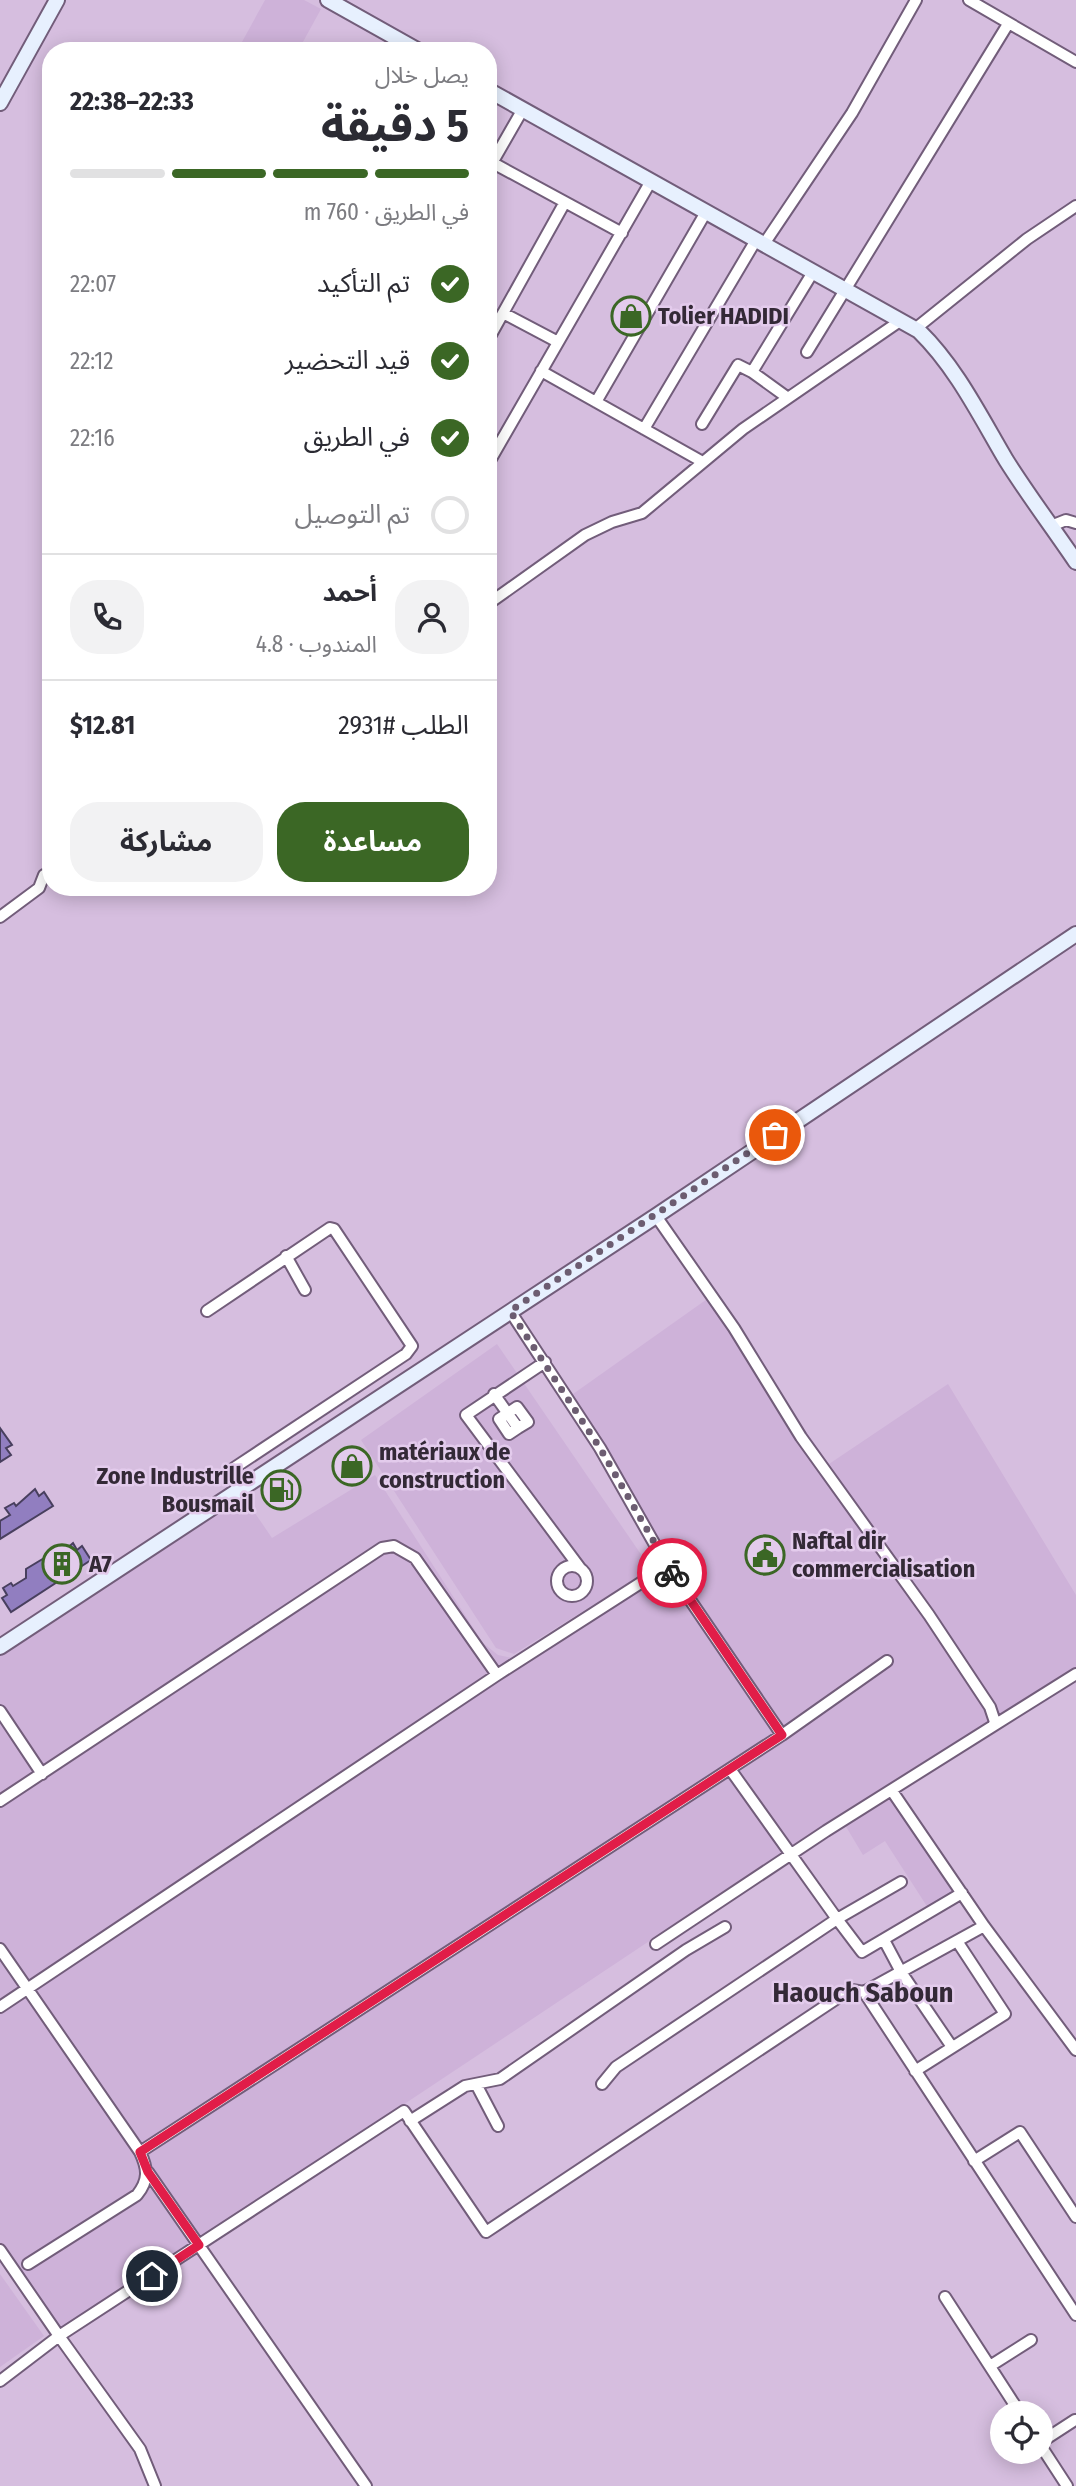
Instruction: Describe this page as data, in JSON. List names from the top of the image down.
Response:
{
  "districts": ["Haouch Saboun"],
  "places": {
    "shop": ["Tolier HADIDI", "matériaux de construction"],
    "fuel station": ["Zone Industrille Bousmail"],
    "public building": ["Naftal dir commercialisation"],
    "building": ["A7"]
  },
  "page": {
    "heading": ["5 دقيقة", "يصل خلال", "22:33–22:38"],
    "panel": [
      "أحمد",
      "المندوب · 4.8",
      "الطلب #2931",
      "$12.81"
    ],
    "bar": "في الطريق · 760 m",
    "list": [
      ["تم التأكيد", "22:07"],
      ["قيد التحضير", "22:12"],
      ["في الطريق", "22:16"],
      "تم التوصيل"
    ],
    "buttons": ["مساعدة", "مشاركة"]
  }
}
